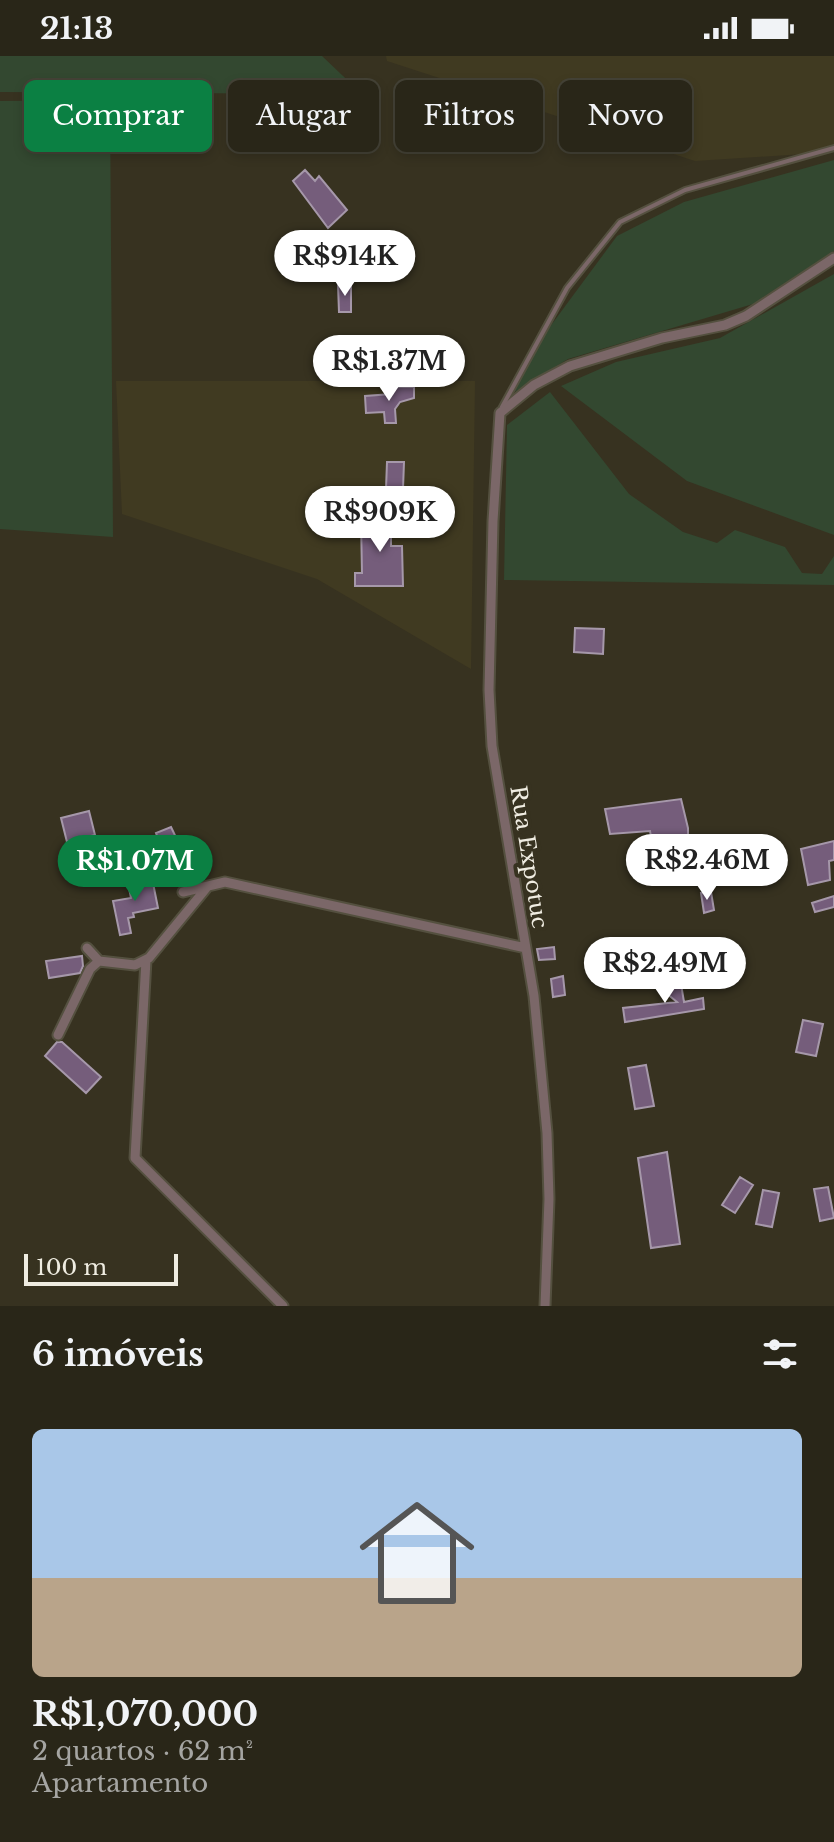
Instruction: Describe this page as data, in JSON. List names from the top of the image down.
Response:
{
  "streets": {
    "street": ["Rua Expotuc"]
  },
  "scale_bar": "100 m",
  "page": {
    "status": "21:13",
    "chip": [
      "Comprar",
      "Alugar",
      "Filtros",
      "Novo"
    ],
    "price": [
      "R$914K",
      "R$1.37M",
      "R$909K",
      "R$2.46M",
      "R$1.07M",
      "R$2.49M"
    ],
    "scale": "100 m",
    "heading": "6 imóveis",
    "list": [
      {
        "name": "R$1,070,000",
        "note": "2 quartos · 62 m² · Apartamento"
      }
    ]
  }
}
